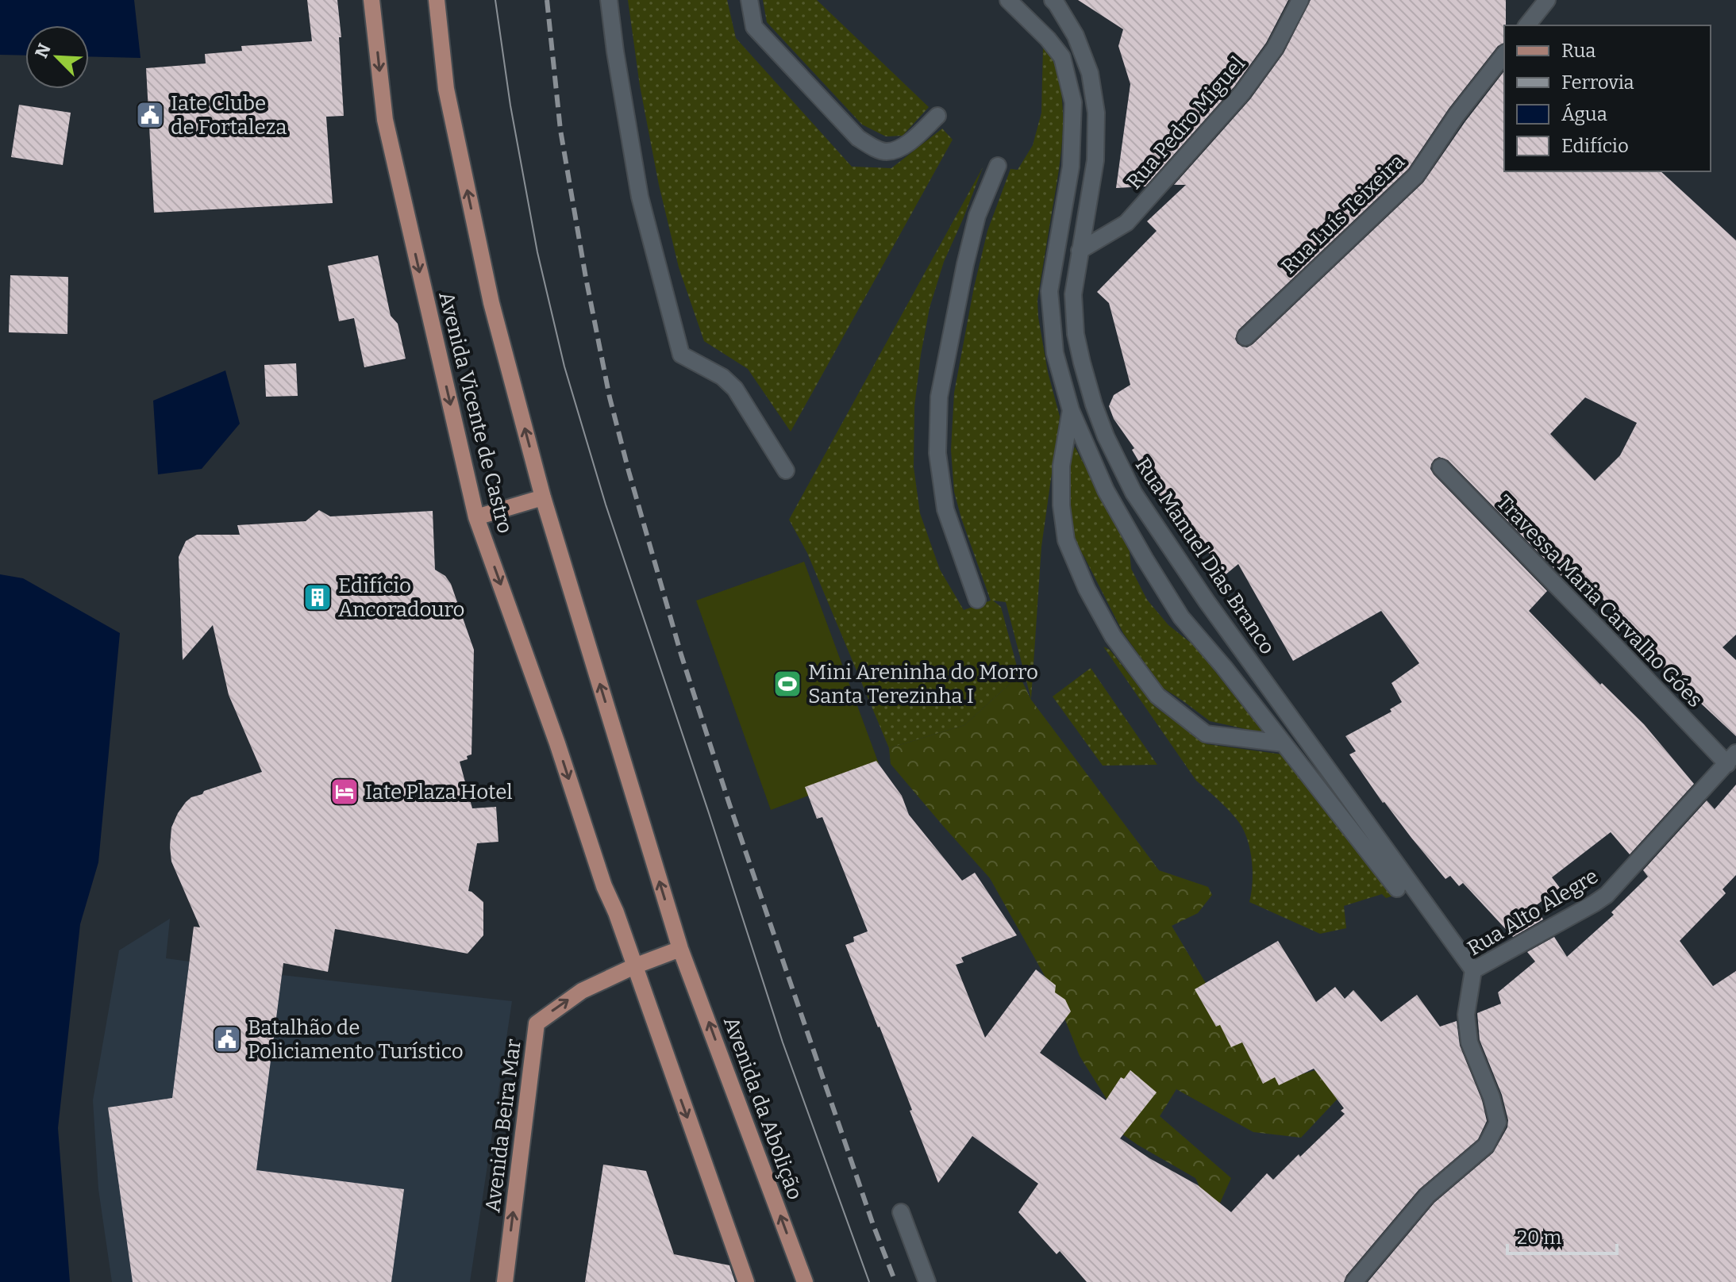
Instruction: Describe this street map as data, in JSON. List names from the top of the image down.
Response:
{
  "streets": {
    "main road": ["Avenida Vicente de Castro", "Avenida da Abolição", "Avenida Beira Mar"],
    "street": [
      "Rua Pedro Miguel",
      "Rua Luís Teixeira",
      "Rua Manuel Dias Branco",
      "Travessa Maria Carvalho Góes",
      "Rua Alto Alegre"
    ]
  },
  "crossings": [
    ["Rua Pedro Miguel", "Rua Manuel Dias Branco"],
    ["Avenida Vicente de Castro", "Avenida da Abolição"],
    ["Avenida Vicente de Castro", "Avenida Beira Mar"],
    ["Rua Manuel Dias Branco", "Rua Alto Alegre"],
    ["Travessa Maria Carvalho Góes", "Rua Alto Alegre"],
    ["Avenida da Abolição", "Avenida Beira Mar"]
  ],
  "one_way": ["Avenida Beira Mar"],
  "places": {
    "public building": ["Iate Clube de Fortaleza", "Batalhão de Policiamento Turístico"],
    "building": ["Edifício Ancoradouro"],
    "sports": ["Mini Areninha do Morro Santa Terezinha I"],
    "hotel": ["Iate Plaza Hotel"]
  },
  "legend": [
    "Rua",
    "Ferrovia",
    "Água",
    "Edifício"
  ],
  "scale_bar": "20 m",
  "north": "top left"
}
